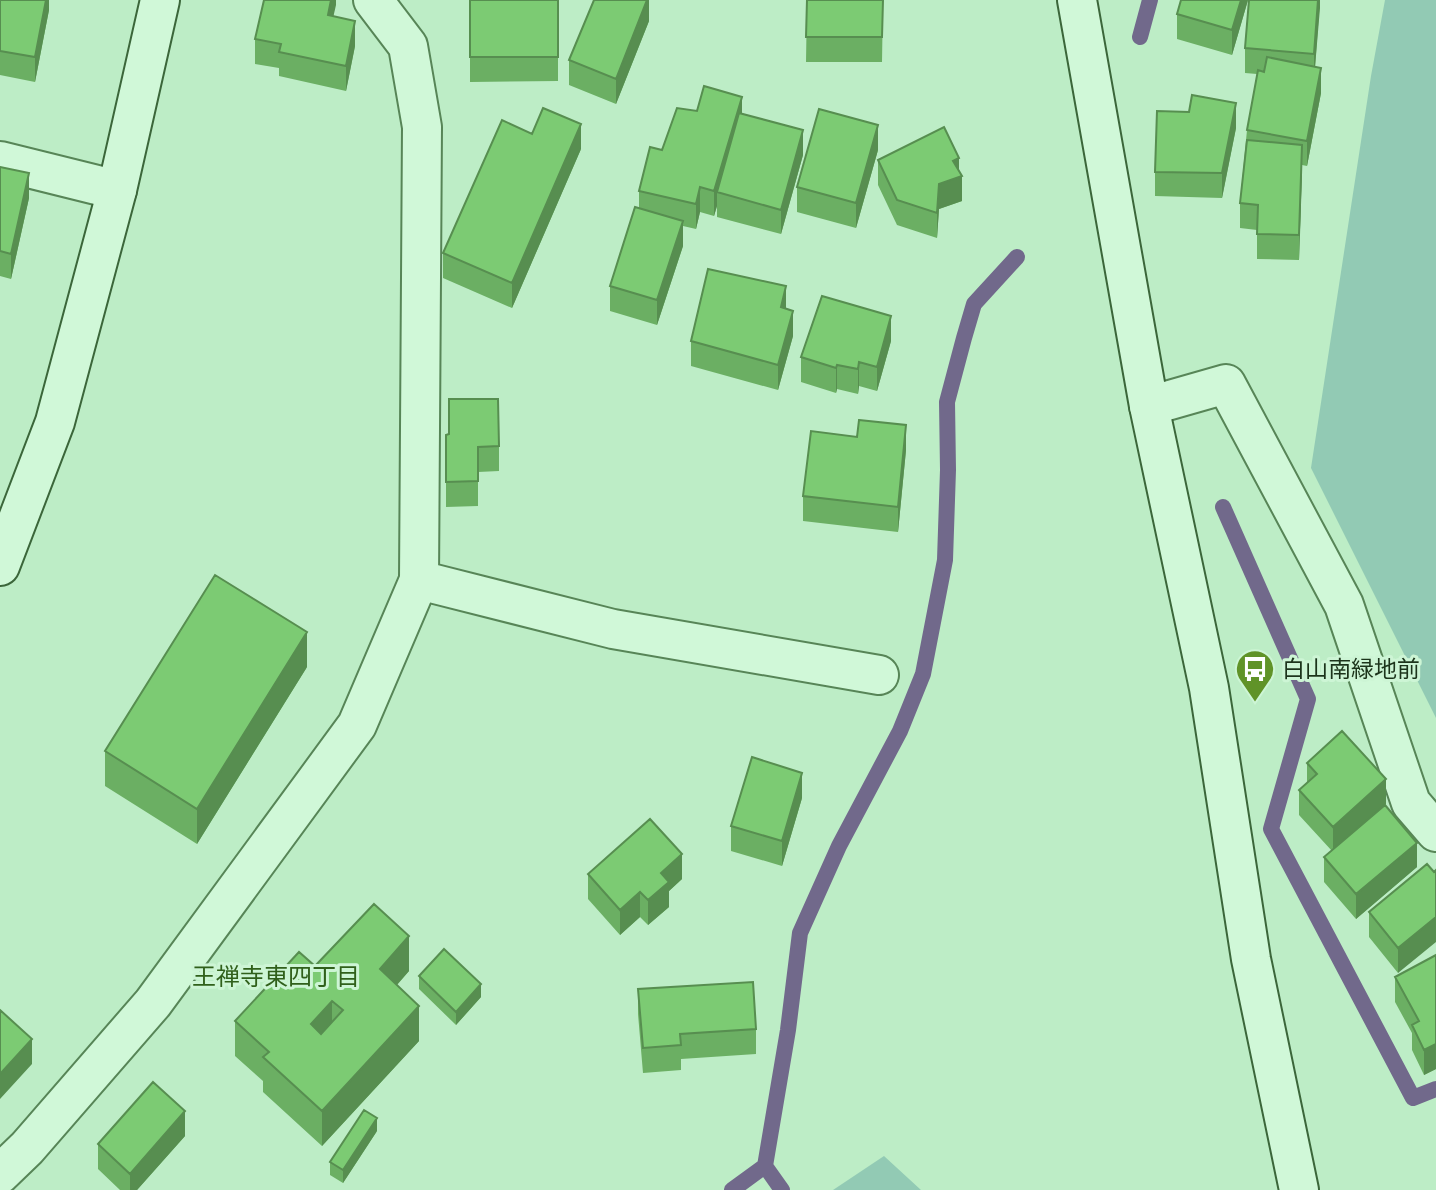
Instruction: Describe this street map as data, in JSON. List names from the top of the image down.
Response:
{
  "districts": ["王禅寺東四丁目"],
  "places": {
    "bus stop": ["白山南緑地前"]
  }
}
